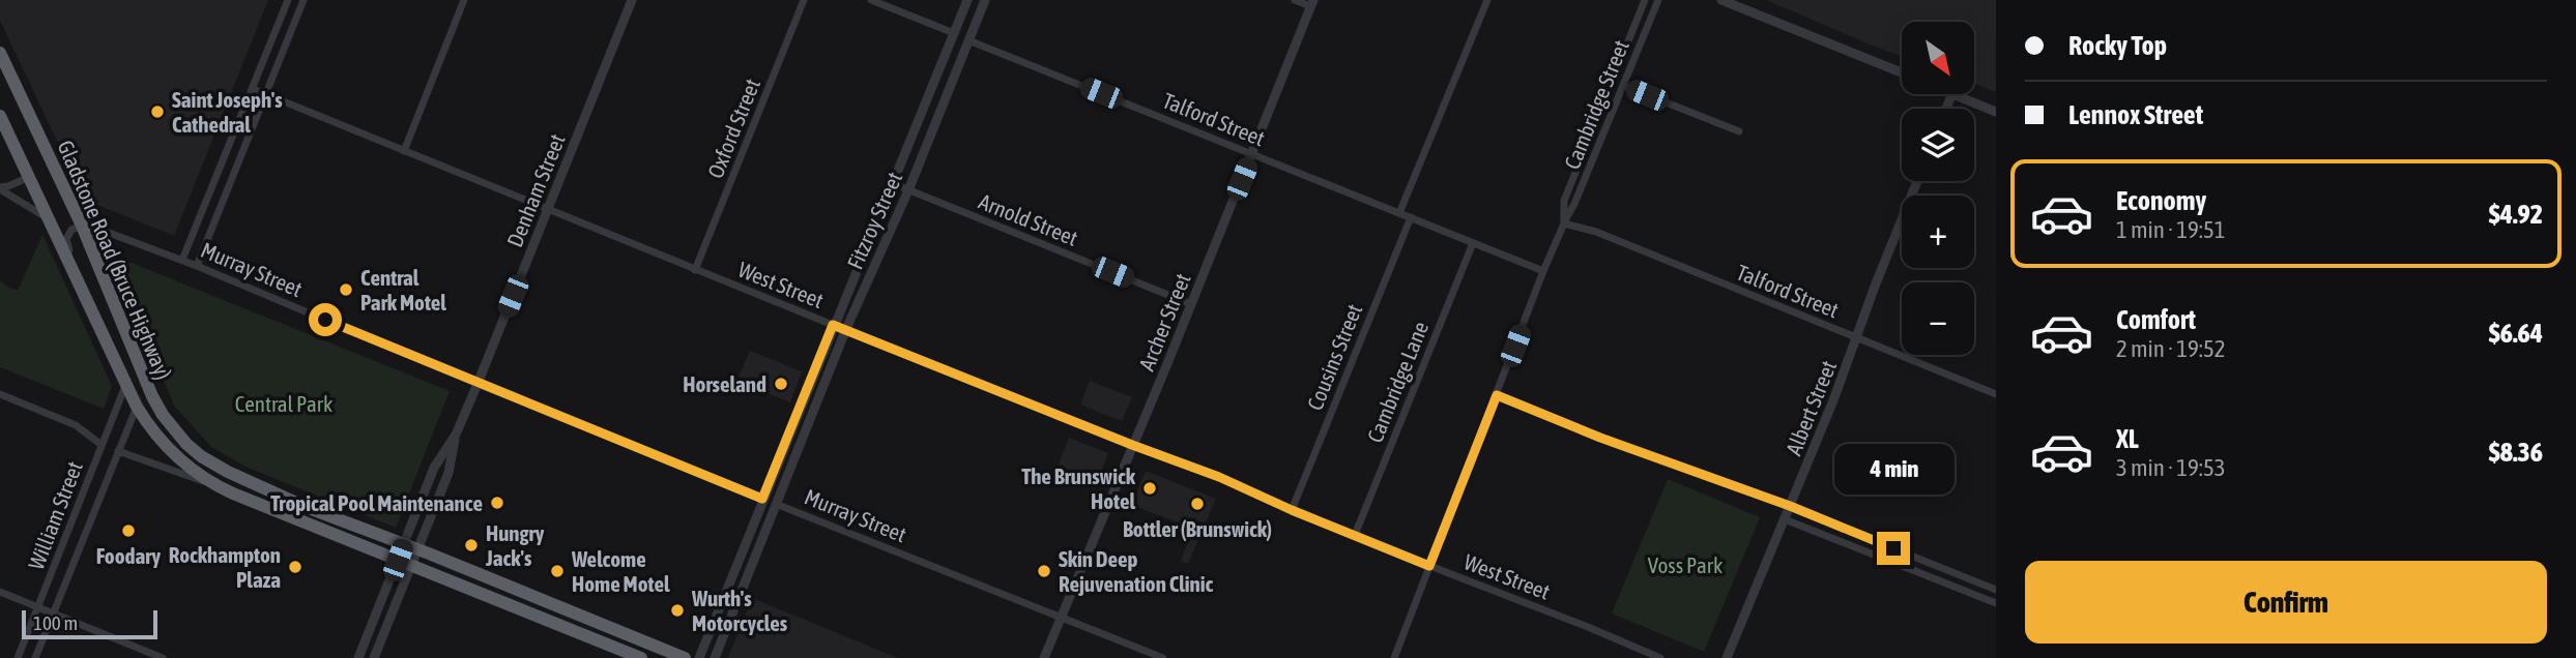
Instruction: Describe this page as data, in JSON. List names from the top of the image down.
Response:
{
  "streets": {
    "highway": ["Gladstone Road (Bruce Highway)"],
    "street": [
      "Cambridge Street",
      "Talford Street",
      "Oxford Street",
      "Denham Street",
      "Arnold Street",
      "Fitzroy Street",
      "Murray Street",
      "West Street",
      "Archer Street",
      "Cousins Street",
      "Cambridge Lane",
      "Albert Street",
      "William Street"
    ]
  },
  "crossings": [
    ["Cambridge Street", "Talford Street"],
    ["Cambridge Street", "West Street"],
    ["Talford Street", "Fitzroy Street"],
    ["Talford Street", "Archer Street"],
    ["Talford Street", "Cousins Street"],
    ["Talford Street", "Cambridge Lane"],
    ["Talford Street", "Albert Street"],
    ["Oxford Street", "West Street"],
    ["Denham Street", "Gladstone Road (Bruce Highway)"],
    ["Denham Street", "Murray Street"],
    ["Denham Street", "West Street"],
    ["Arnold Street", "Fitzroy Street"],
    ["Arnold Street", "Archer Street"],
    ["Fitzroy Street", "Murray Street"],
    ["Fitzroy Street", "West Street"],
    ["Gladstone Road (Bruce Highway)", "Murray Street"],
    ["Gladstone Road (Bruce Highway)", "William Street"],
    ["Murray Street", "Archer Street"],
    ["West Street", "Archer Street"],
    ["West Street", "Cousins Street"],
    ["West Street", "Cambridge Lane"]
  ],
  "parks": ["Central Park", "Voss Park"],
  "places": [
    "Saint Joseph's Cathedral",
    "Central Park Motel",
    "Horseland",
    "The Brunswick Hotel",
    "Tropical Pool Maintenance",
    "Bottler (Brunswick)",
    "Foodary",
    "Hungry Jack's",
    "Rockhampton Plaza",
    "Welcome Home Motel",
    "Skin Deep Rejuvenation Clinic",
    "Wurth's Motorcycles"
  ],
  "scale_bar": "100 m",
  "north": "bottom right",
  "page": {
    "banner": ["Rocky Top", "Lennox Street"],
    "map_buttons": ["+", "−"],
    "list": [
      {
        "name": "Economy",
        "note": "1 min · 19:51",
        "value": "$4.92"
      },
      {
        "name": "Comfort",
        "note": "2 min · 19:52",
        "value": "$6.64"
      },
      {
        "name": "XL",
        "note": "3 min · 19:53",
        "value": "$8.36"
      }
    ],
    "bubble": "4 min",
    "buttons": "Confirm",
    "scale": "100 m"
  }
}
